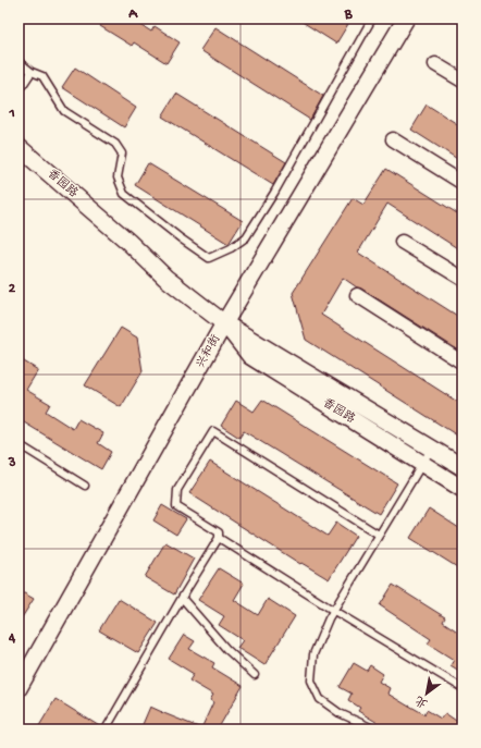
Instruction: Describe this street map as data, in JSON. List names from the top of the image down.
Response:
{
  "streets": {
    "street": ["香园路", "兴和街"]
  },
  "crossings": [
    ["香园路", "兴和街"]
  ],
  "north": "bottom left",
  "grid": {
    "columns": ["A", "B"],
    "rows": [
      "1",
      "2",
      "3",
      "4"
    ]
  }
}
